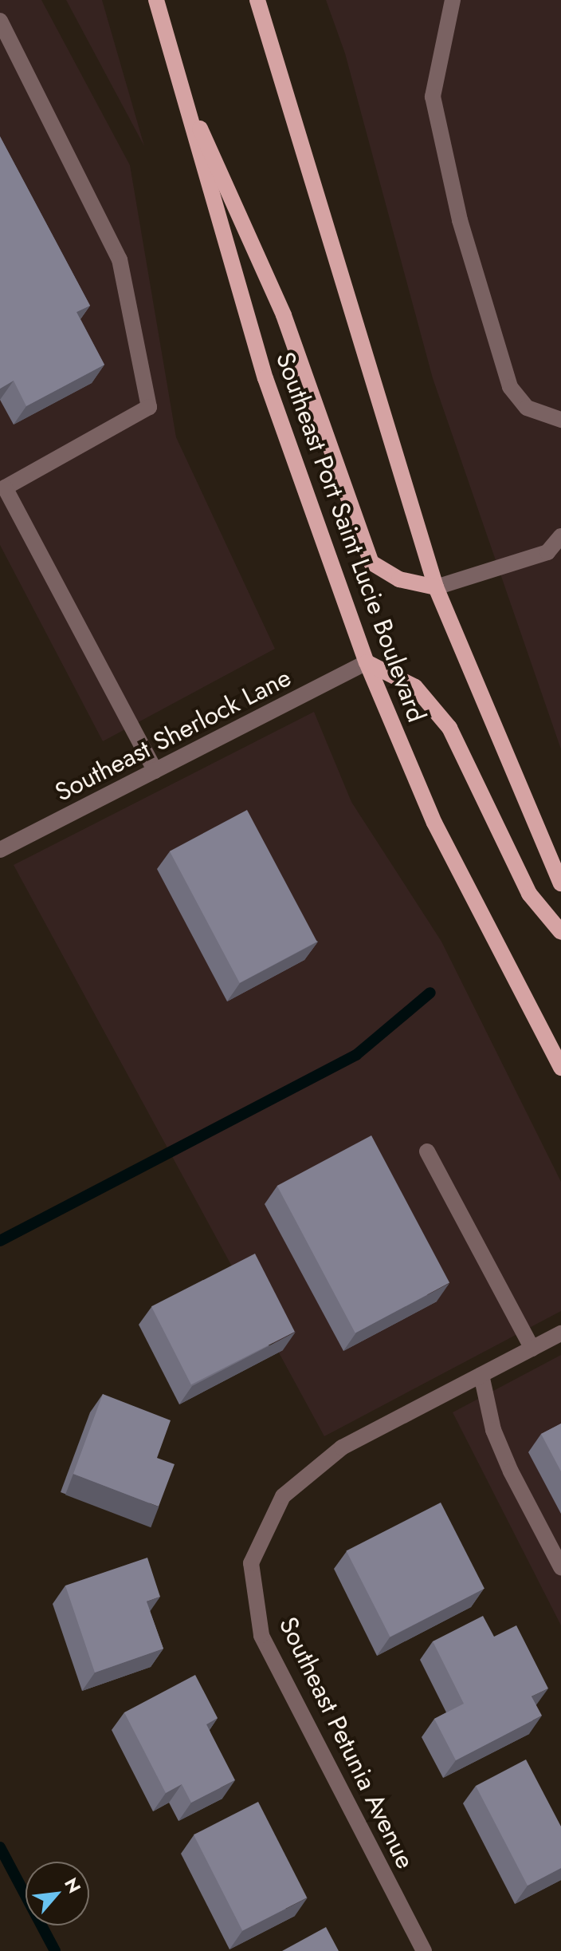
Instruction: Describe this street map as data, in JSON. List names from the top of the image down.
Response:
{
  "streets": {
    "main road": ["Southeast Port Saint Lucie Boulevard"],
    "street": ["Southeast Sherlock Lane", "Southeast Petunia Avenue"]
  },
  "crossings": [
    ["Southeast Port Saint Lucie Boulevard", "Southeast Sherlock Lane"]
  ],
  "north": "top right"
}
